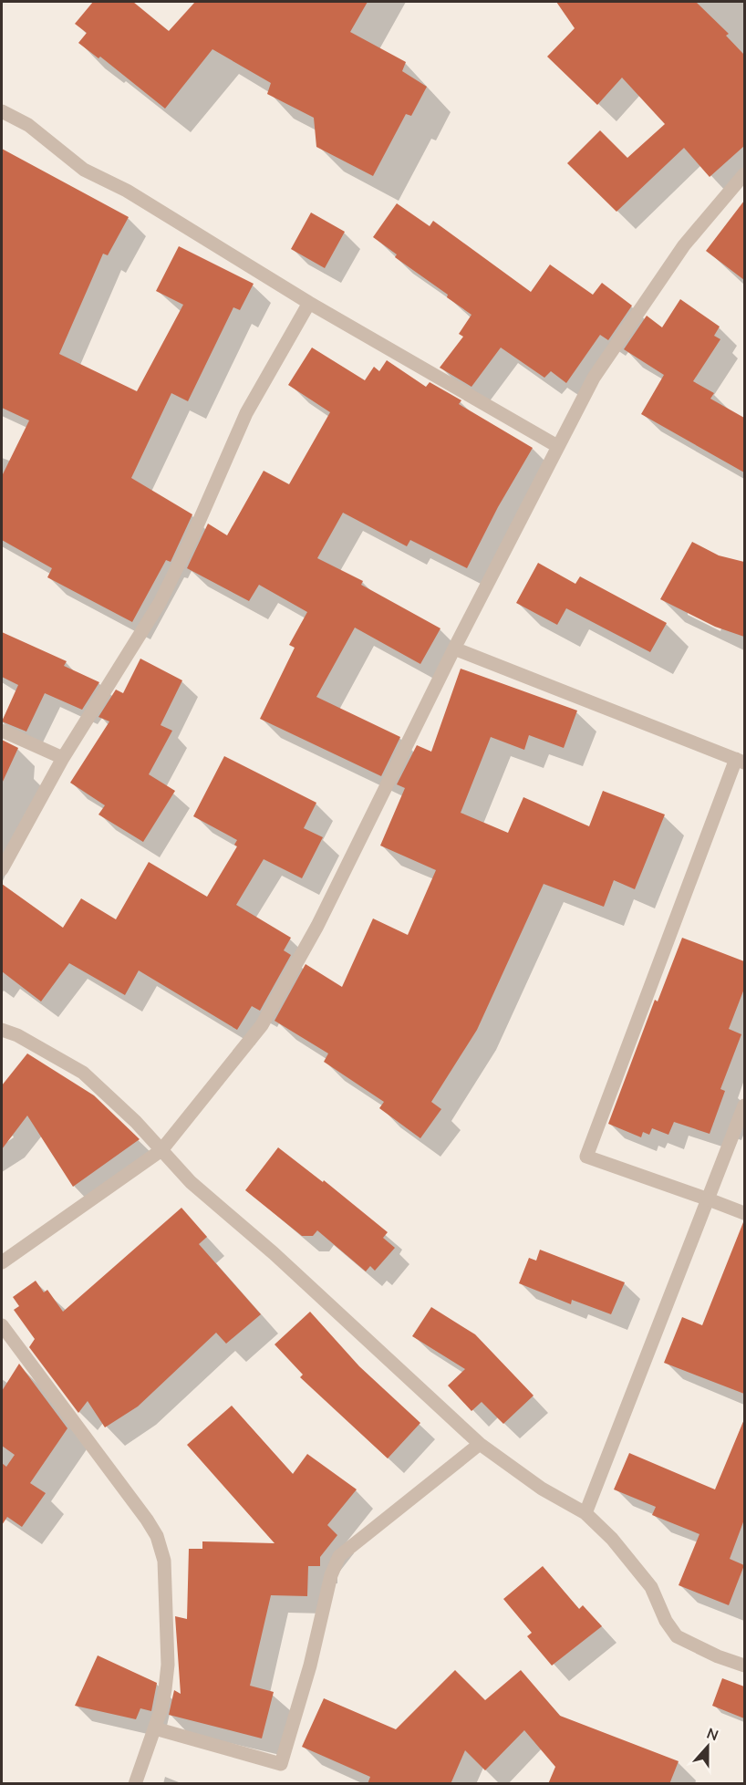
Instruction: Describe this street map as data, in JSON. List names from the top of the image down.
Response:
{
  "north": "top"
}
